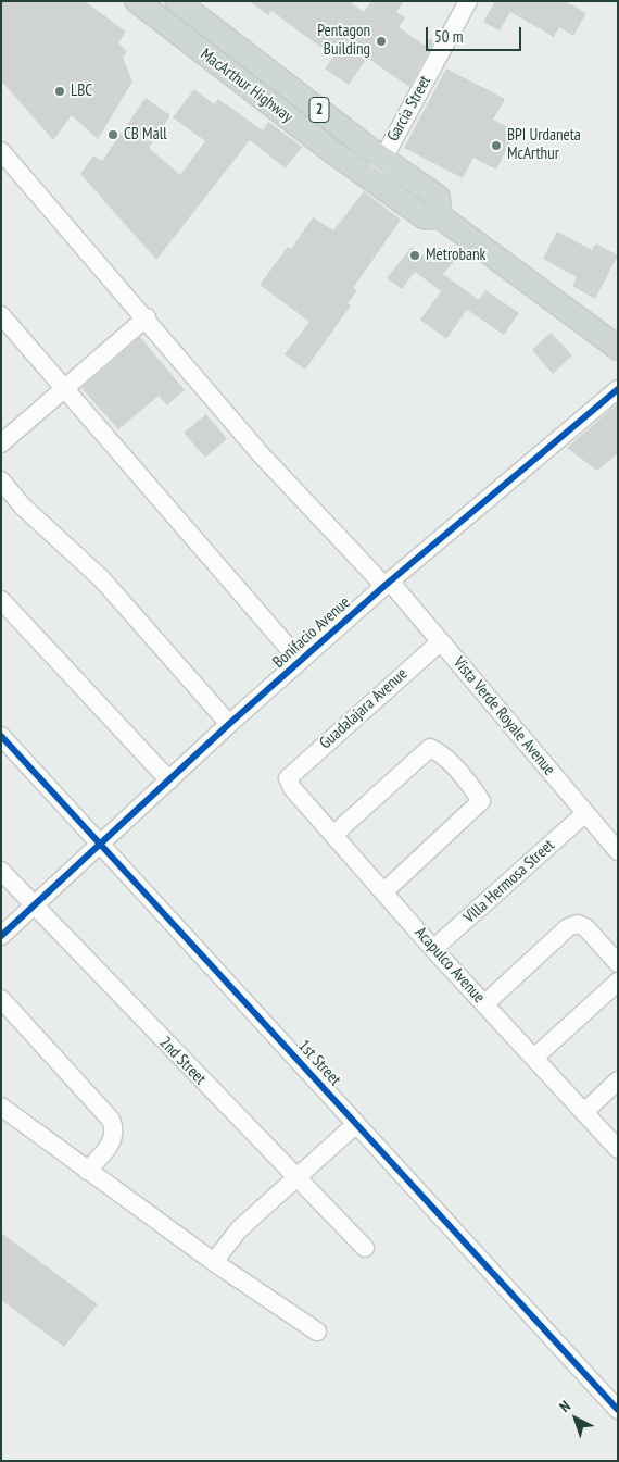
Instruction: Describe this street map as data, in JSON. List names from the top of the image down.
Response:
{
  "streets": {
    "main road": ["MacArthur Highway", "2"],
    "street": [
      "Garcia Street",
      "Bonifacio Avenue",
      "Guadalajara Avenue",
      "Vista Verde Royale Avenue",
      "Villa Hermosa Street",
      "Acapulco Avenue",
      "2nd Street",
      "1st Street"
    ]
  },
  "crossings": [
    ["MacArthur Highway", "Garcia Street"],
    ["Bonifacio Avenue", "Vista Verde Royale Avenue"],
    ["Bonifacio Avenue", "2nd Street"],
    ["Bonifacio Avenue", "1st Street"],
    ["Guadalajara Avenue", "Vista Verde Royale Avenue"],
    ["Guadalajara Avenue", "Acapulco Avenue"],
    ["Vista Verde Royale Avenue", "Villa Hermosa Street"],
    ["Villa Hermosa Street", "Acapulco Avenue"]
  ],
  "places": [
    "Pentagon Building",
    "LBC",
    "CB Mall",
    "BPI Urdaneta McArthur",
    "Metrobank"
  ],
  "scale_bar": "50 m",
  "north": "top left"
}
